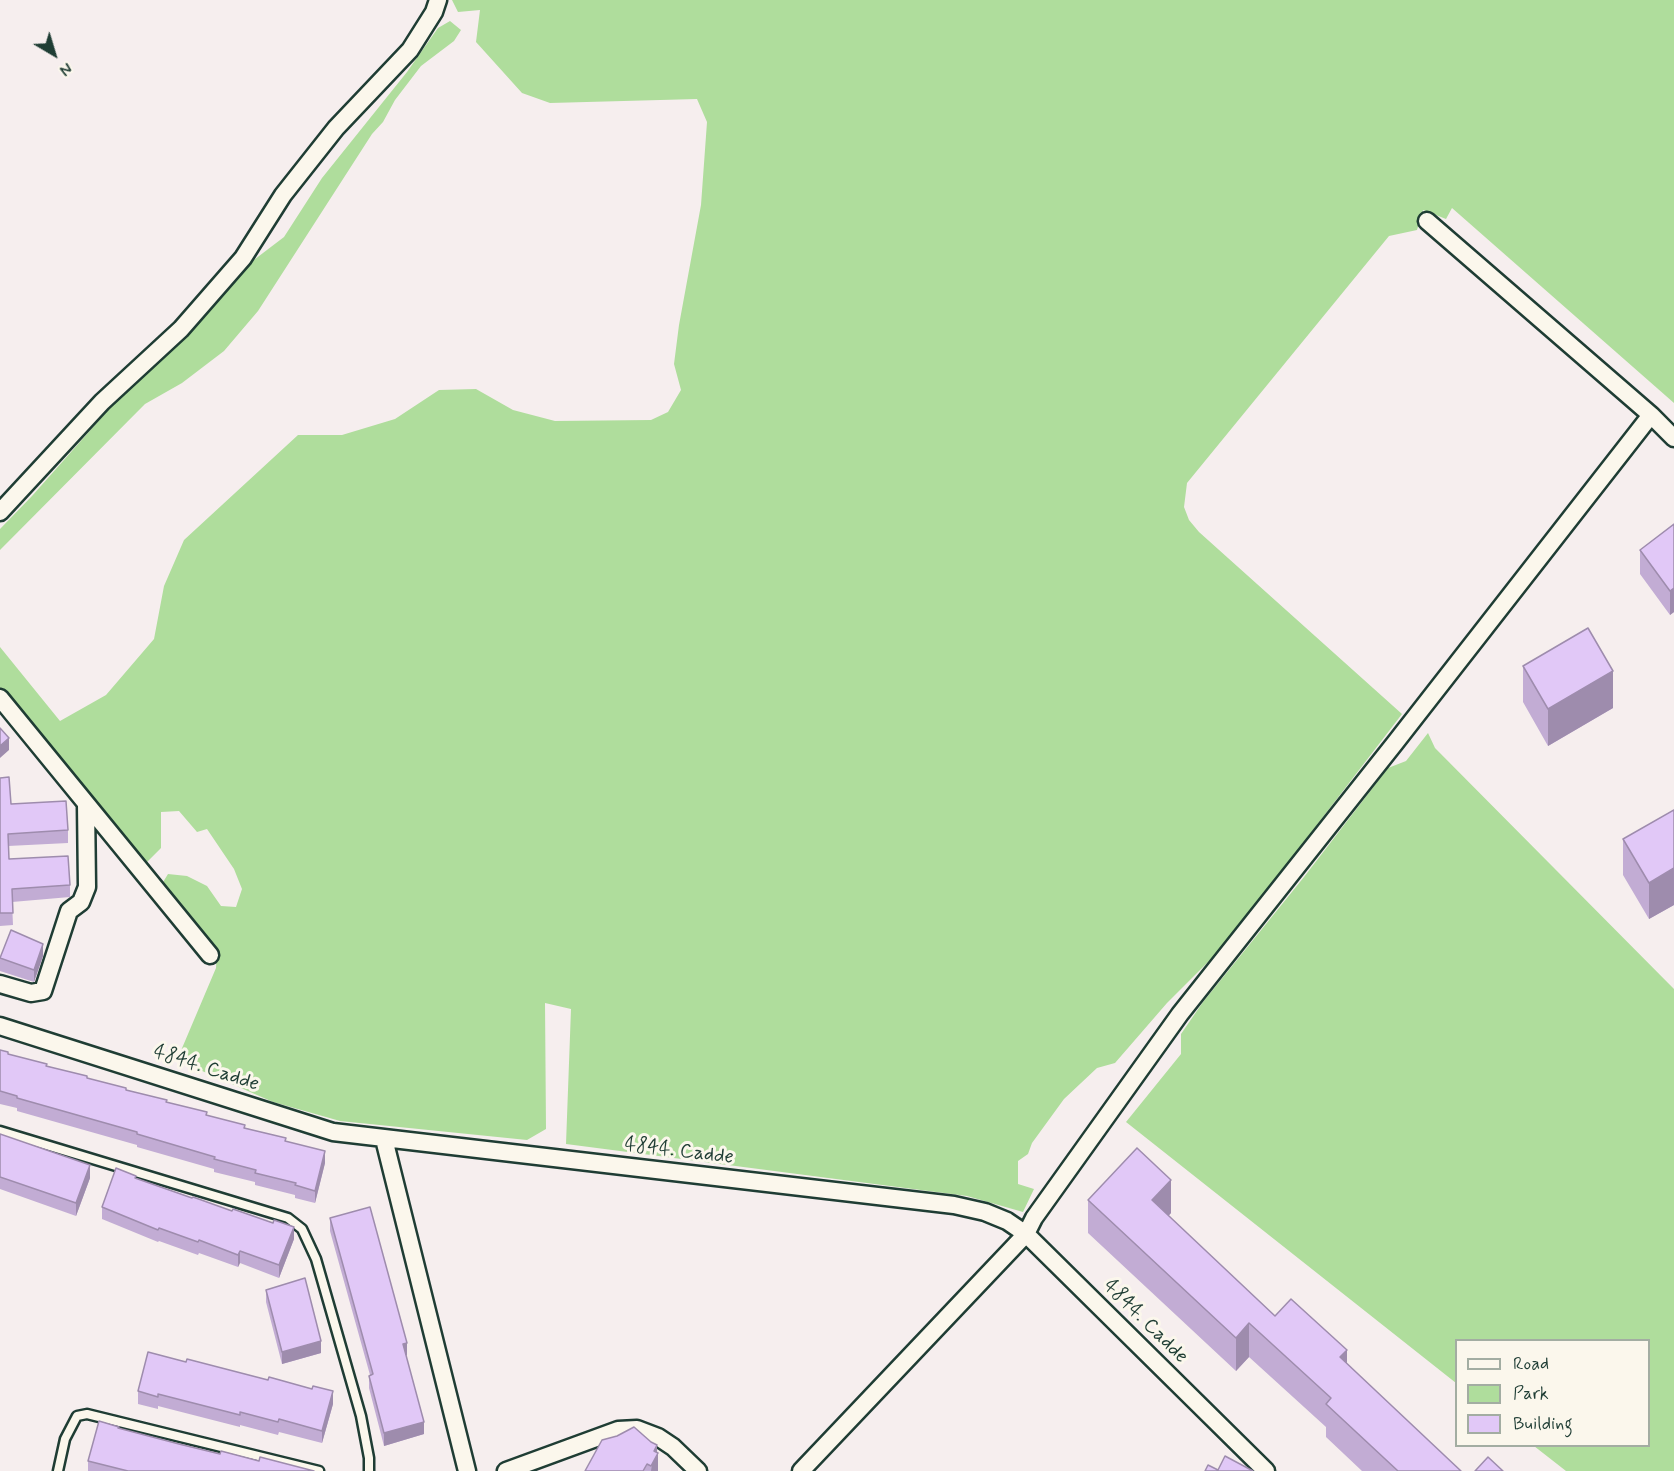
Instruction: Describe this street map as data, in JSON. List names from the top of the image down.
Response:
{
  "streets": {
    "street": ["4844. Cadde"]
  },
  "legend": ["Road", "Park", "Building"],
  "north": "bottom right"
}
